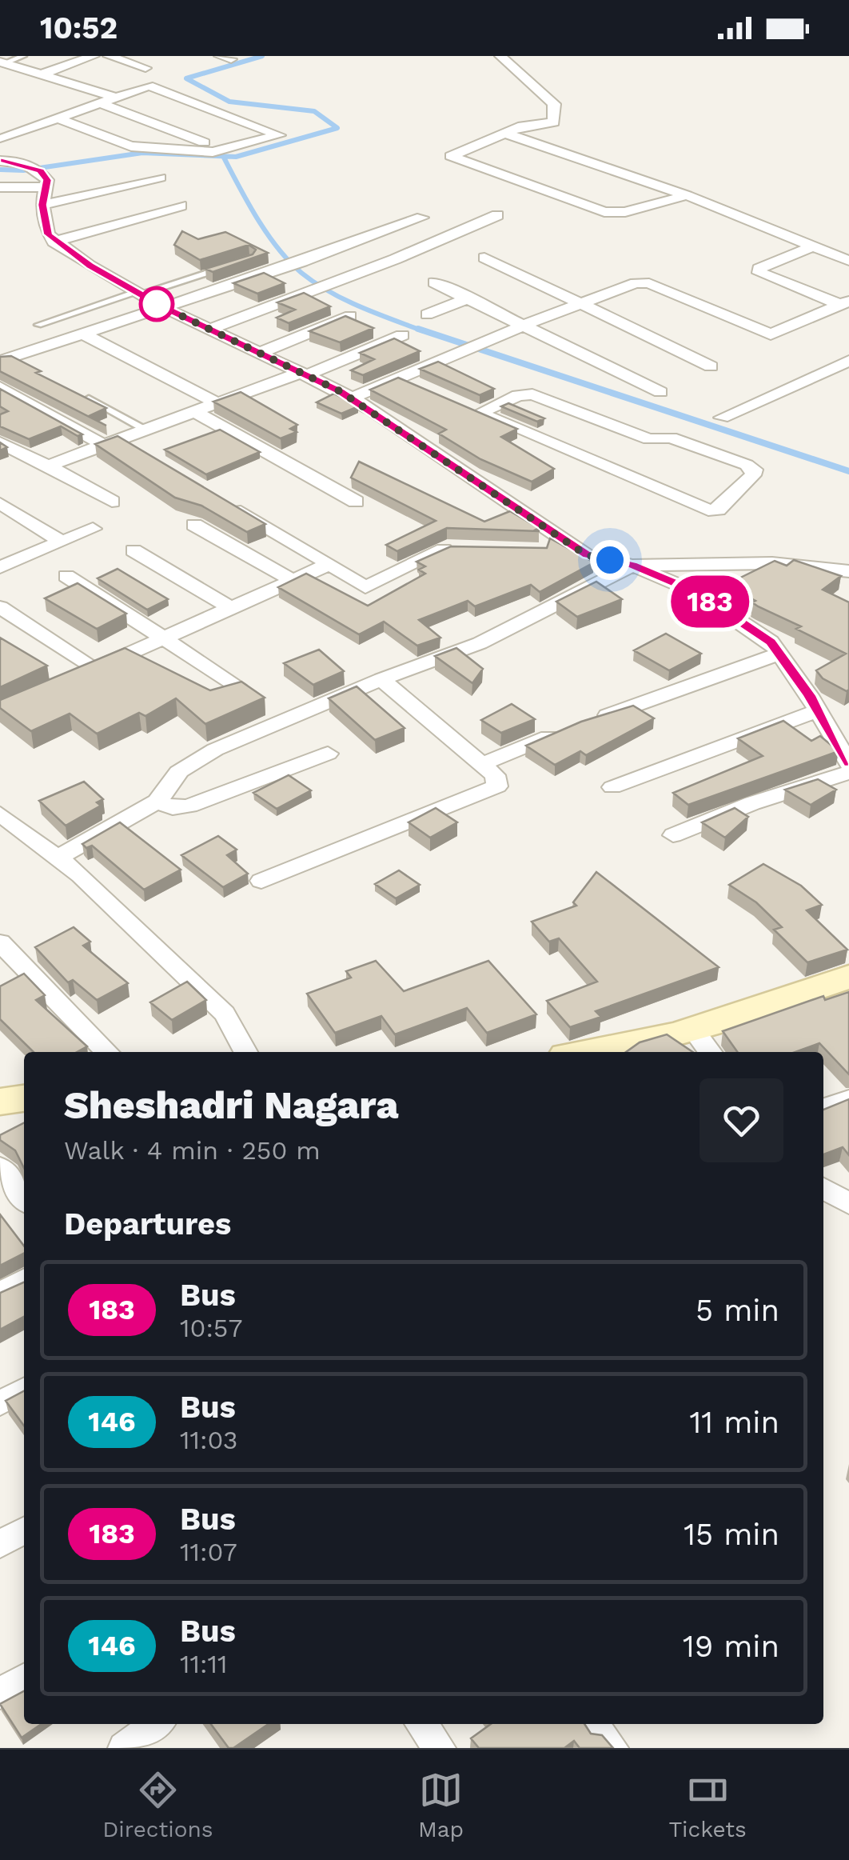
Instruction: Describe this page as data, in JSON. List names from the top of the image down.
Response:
{
  "lines": ["bus line 183"],
  "page": {
    "status": "10:52",
    "on_map": "183",
    "heading": [
      ["Sheshadri Nagara", "Walk · 4 min · 250 m"],
      "Departures"
    ],
    "list": [
      {
        "mark": "183",
        "name": "Bus",
        "note": "10:57",
        "value": "5 min"
      },
      {
        "mark": "146",
        "name": "Bus",
        "note": "11:03",
        "value": "11 min"
      },
      {
        "mark": "183",
        "name": "Bus",
        "note": "11:07",
        "value": "15 min"
      },
      {
        "mark": "146",
        "name": "Bus",
        "note": "11:11",
        "value": "19 min"
      }
    ],
    "tabs": ["Directions", "Map", "Tickets"]
  }
}
